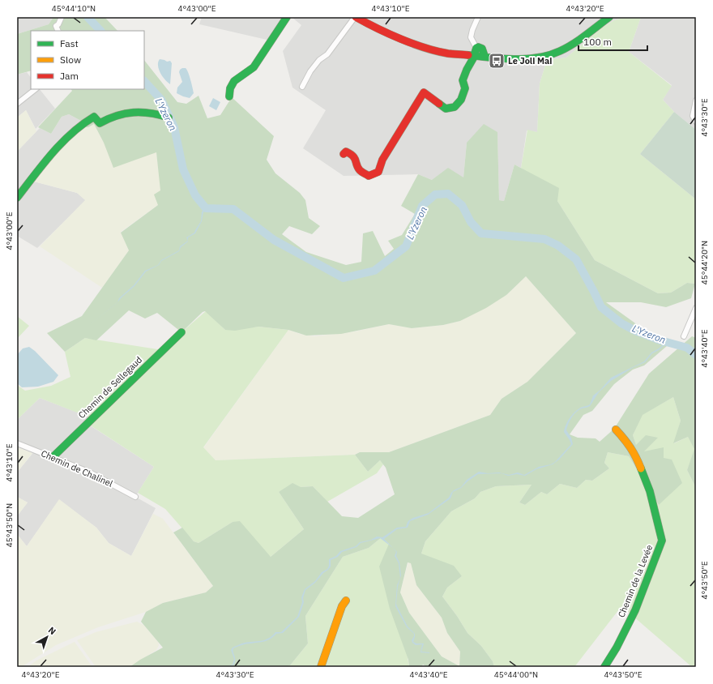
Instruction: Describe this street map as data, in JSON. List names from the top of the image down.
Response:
{
  "streets": {
    "street": ["Chemin de Sellegaud", "Chemin de Chalinel", "Chemin de la Levée"]
  },
  "crossings": [
    ["Chemin de Sellegaud", "Chemin de Chalinel"]
  ],
  "water": ["L'Yzeron"],
  "places": {
    "bus stop": ["Le Joli Mai"]
  },
  "legend": ["Fast", "Slow", "Jam"],
  "scale_bar": "100 m",
  "north": "top right",
  "coordinates": [
    "45°44'10\"N",
    "4°43'00\"E",
    "4°43'10\"E",
    "4°43'20\"E",
    "4°43'30\"E",
    "45°44'20\"N",
    "4°43'40\"E",
    "45°43'50\"N",
    "4°43'50\"E",
    "45°44'00\"N"
  ]
}
